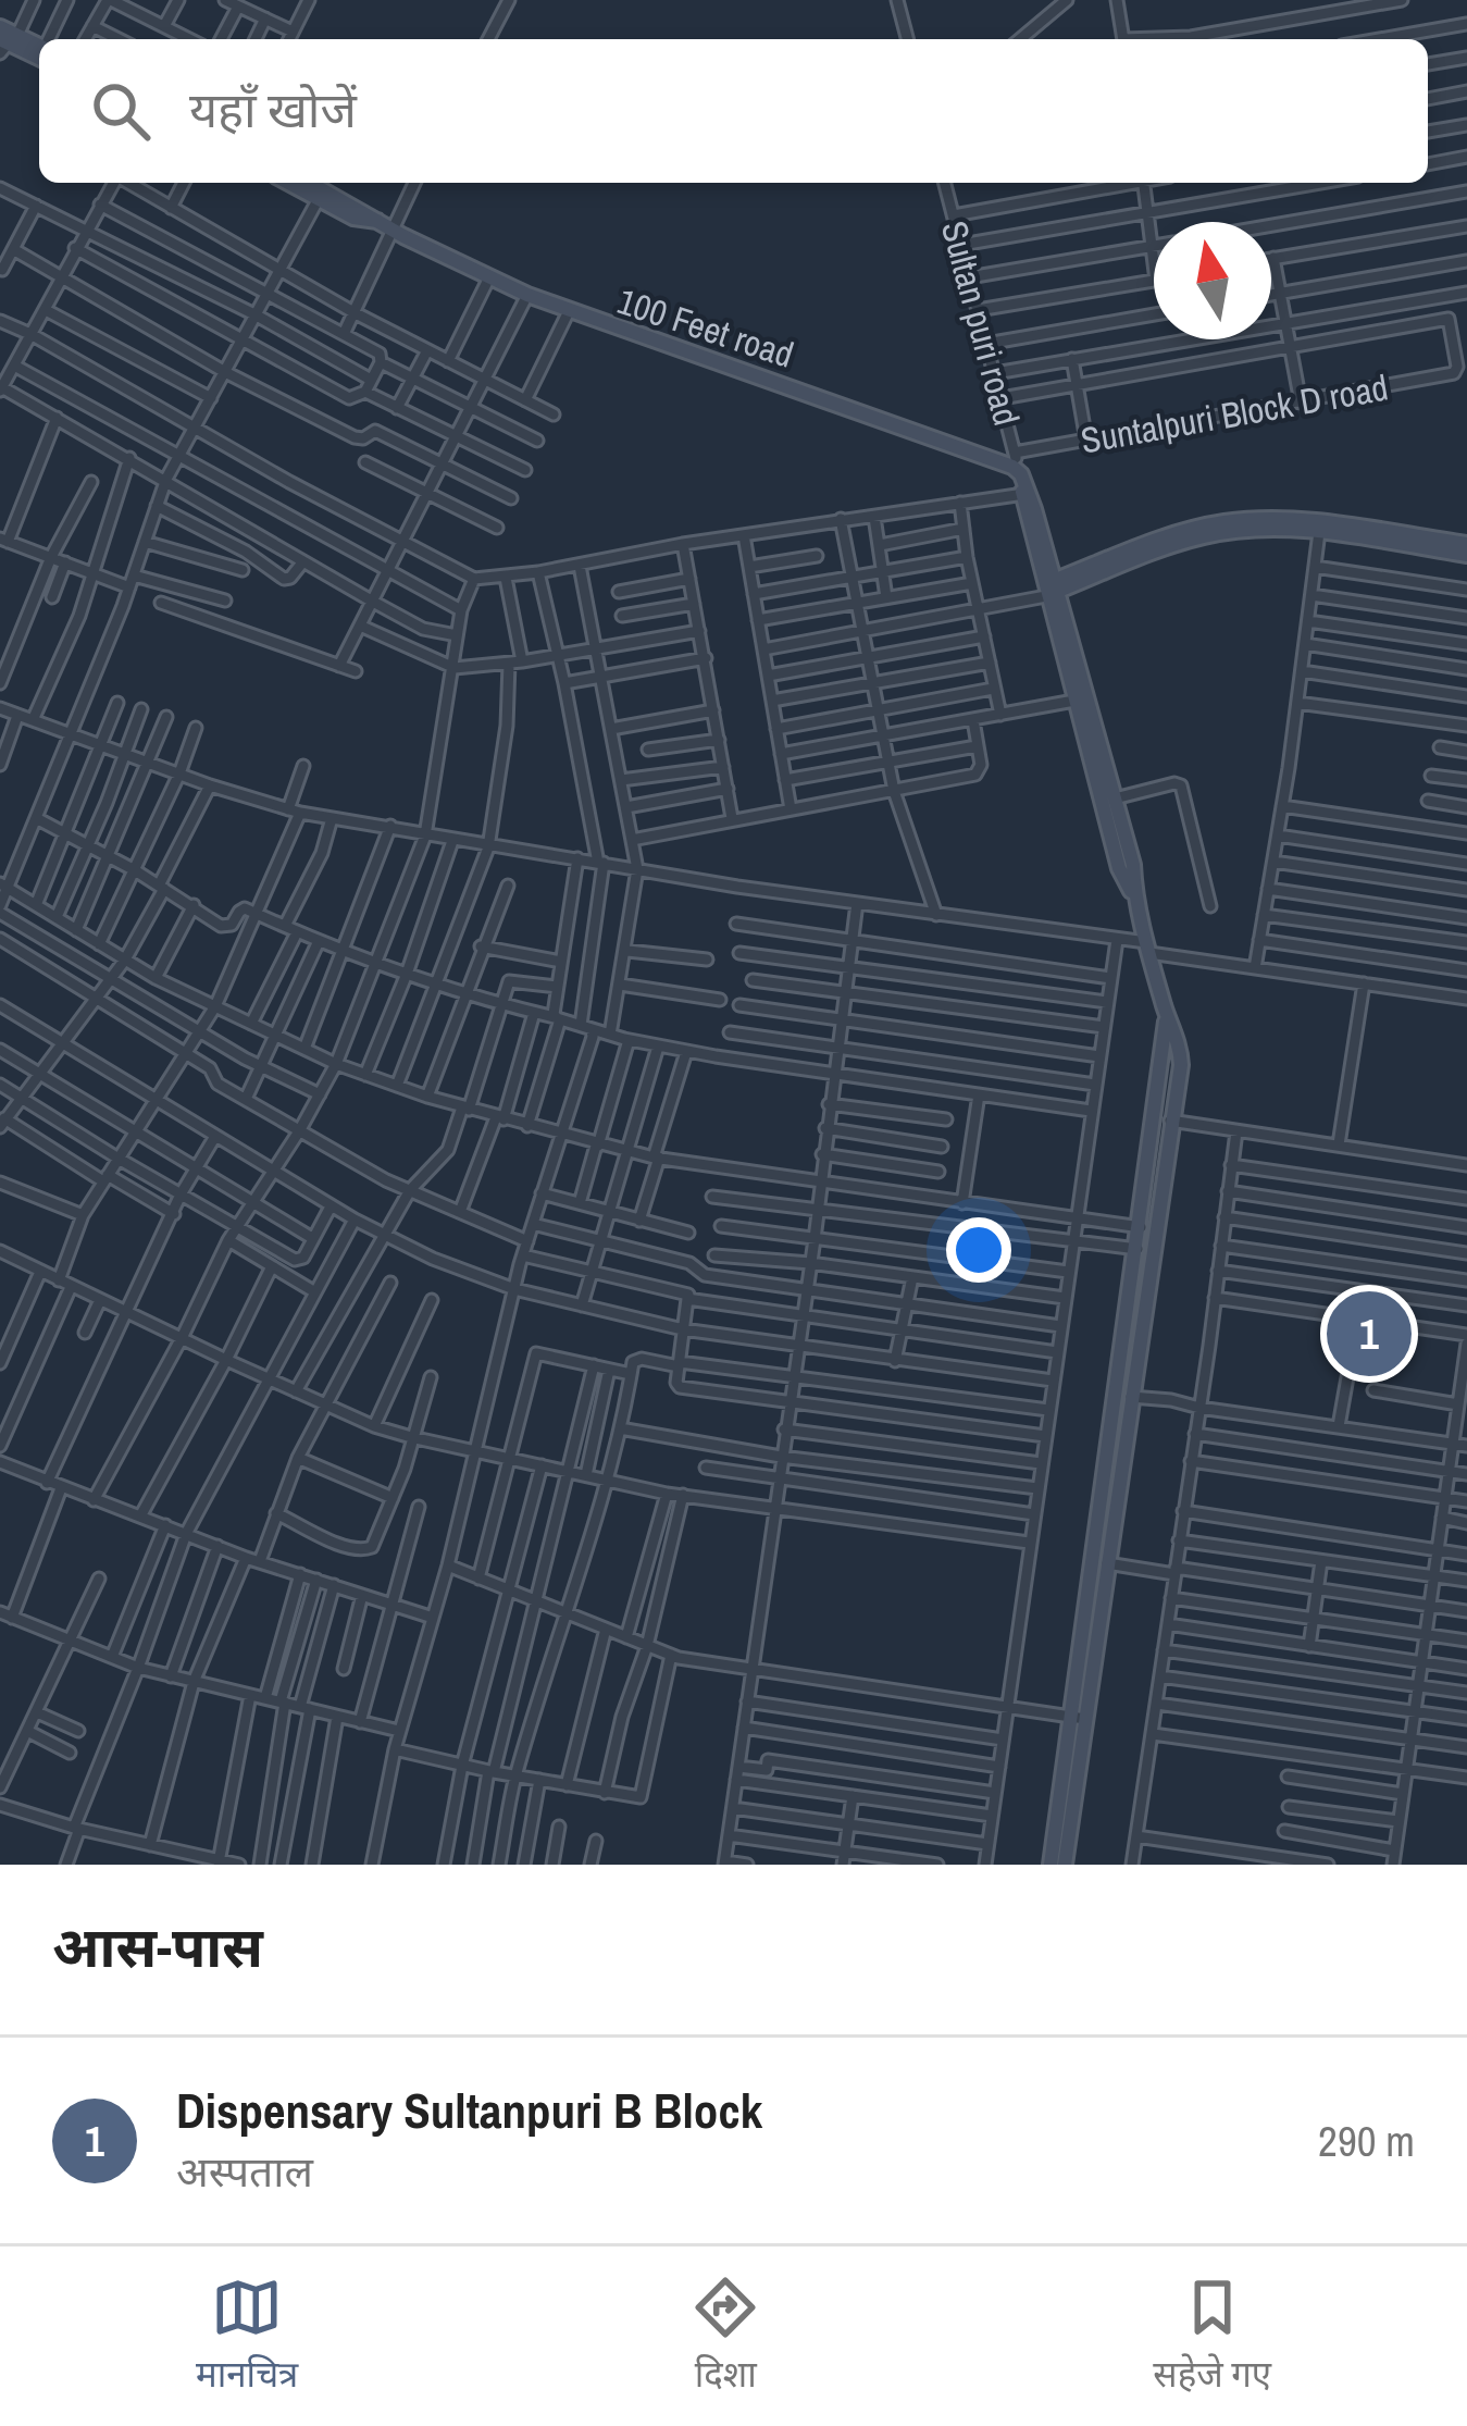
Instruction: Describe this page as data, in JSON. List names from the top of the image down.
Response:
{
  "streets": {
    "street": ["Sultan puri road", "100 Feet road", "Suntalpuri Block D road"]
  },
  "crossings": [
    ["Sultan puri road", "100 Feet road"],
    ["Sultan puri road", "Suntalpuri Block D road"]
  ],
  "north": "top",
  "page": {
    "search": "यहाँ खोजें",
    "pins": "1",
    "heading": "आस-पास",
    "list": [
      {
        "mark": "1",
        "name": "Dispensary Sultanpuri B Block",
        "note": "अस्पताल",
        "value": "290 m"
      }
    ],
    "nav": ["मानचित्र", "दिशा", "सहेजे गए"]
  }
}
